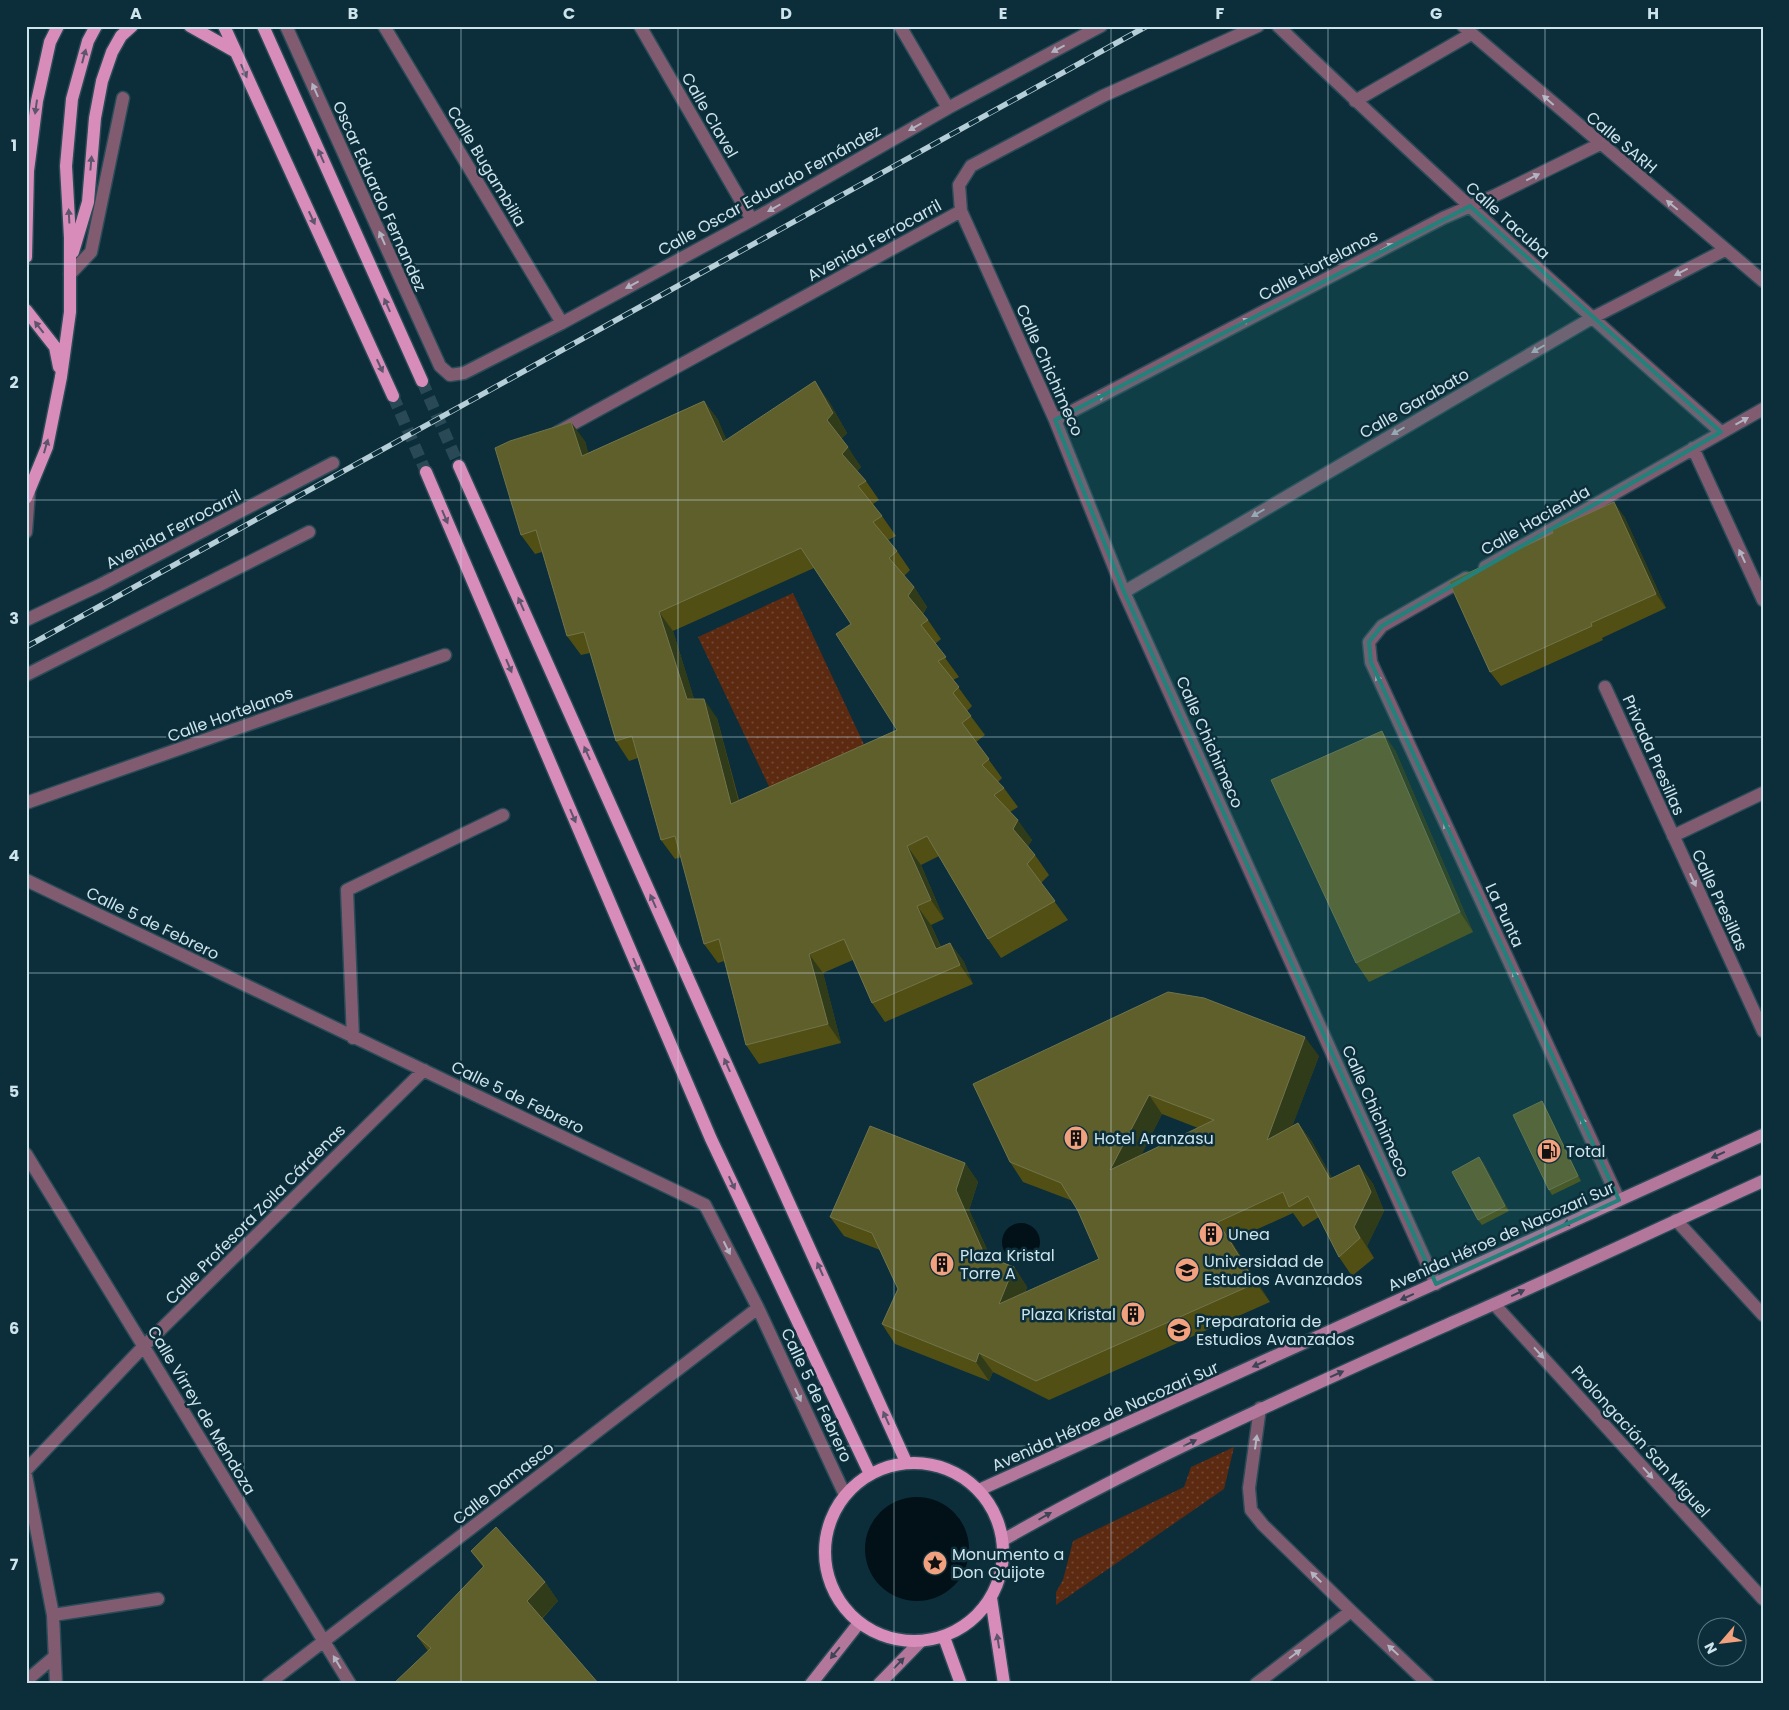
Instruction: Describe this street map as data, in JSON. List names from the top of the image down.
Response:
{
  "streets": {
    "main road": ["Avenida Héroe de Nacozari Sur"],
    "street": [
      "Calle Clavel",
      "Calle SARH",
      "Calle Bugambilia",
      "Calle Oscar Eduardo Fernández",
      "Oscar Eduardo Fernandez",
      "Calle Tacuba",
      "Avenida Ferrocarril",
      "Calle Hortelanos",
      "Calle Chichimeco",
      "Calle Garabato",
      "Calle Hacienda",
      "Privada Presillas",
      "Calle Presillas",
      "La Punta",
      "Calle 5 de Febrero",
      "Calle Profesora Zoila Cárdenas",
      "Calle Virrey de Mendoza",
      "Prolongación San Miguel",
      "Calle Damasco"
    ]
  },
  "crossings": [
    ["Calle Clavel", "Calle Oscar Eduardo Fernández"],
    ["Calle SARH", "Calle Hortelanos"],
    ["Calle SARH", "Calle Garabato"],
    ["Calle Bugambilia", "Calle Oscar Eduardo Fernández"],
    ["Calle Oscar Eduardo Fernández", "Oscar Eduardo Fernandez"],
    ["Calle Tacuba", "Calle Hortelanos"],
    ["Calle Tacuba", "Calle Garabato"],
    ["Calle Tacuba", "Calle Hacienda"],
    ["Avenida Ferrocarril", "Calle Chichimeco"],
    ["Calle Hortelanos", "Calle Chichimeco"],
    ["Calle Chichimeco", "Calle Garabato"],
    ["Calle Chichimeco", "Avenida Héroe de Nacozari Sur"],
    ["Calle Hacienda", "La Punta"],
    ["Privada Presillas", "Calle Presillas"],
    ["La Punta", "Avenida Héroe de Nacozari Sur"],
    ["Calle 5 de Febrero", "Calle Profesora Zoila Cárdenas"],
    ["Calle 5 de Febrero", "Avenida Héroe de Nacozari Sur"],
    ["Calle 5 de Febrero", "Calle Damasco"],
    ["Calle Profesora Zoila Cárdenas", "Calle Virrey de Mendoza"],
    ["Calle Virrey de Mendoza", "Calle Damasco"]
  ],
  "one_way": [
    "Calle SARH",
    "Calle Oscar Eduardo Fernández",
    "Oscar Eduardo Fernandez",
    "Calle Hortelanos",
    "Calle Garabato",
    "Calle Presillas",
    "La Punta",
    "Calle 5 de Febrero",
    "Prolongación San Miguel"
  ],
  "places": {
    "building": [
      "Hotel Aranzasu",
      "Unea",
      "Plaza Kristal Torre A",
      "Plaza Kristal"
    ],
    "fuel station": ["Total"],
    "school or university": ["Universidad de Estudios Avanzados", "Preparatoria de Estudios Avanzados"],
    "place": ["Monumento a Don Quijote"]
  },
  "north": "bottom left",
  "grid": {
    "columns": [
      "A",
      "B",
      "C",
      "D",
      "E",
      "F",
      "G",
      "H"
    ],
    "rows": [
      "1",
      "2",
      "3",
      "4",
      "5",
      "6",
      "7"
    ]
  }
}
